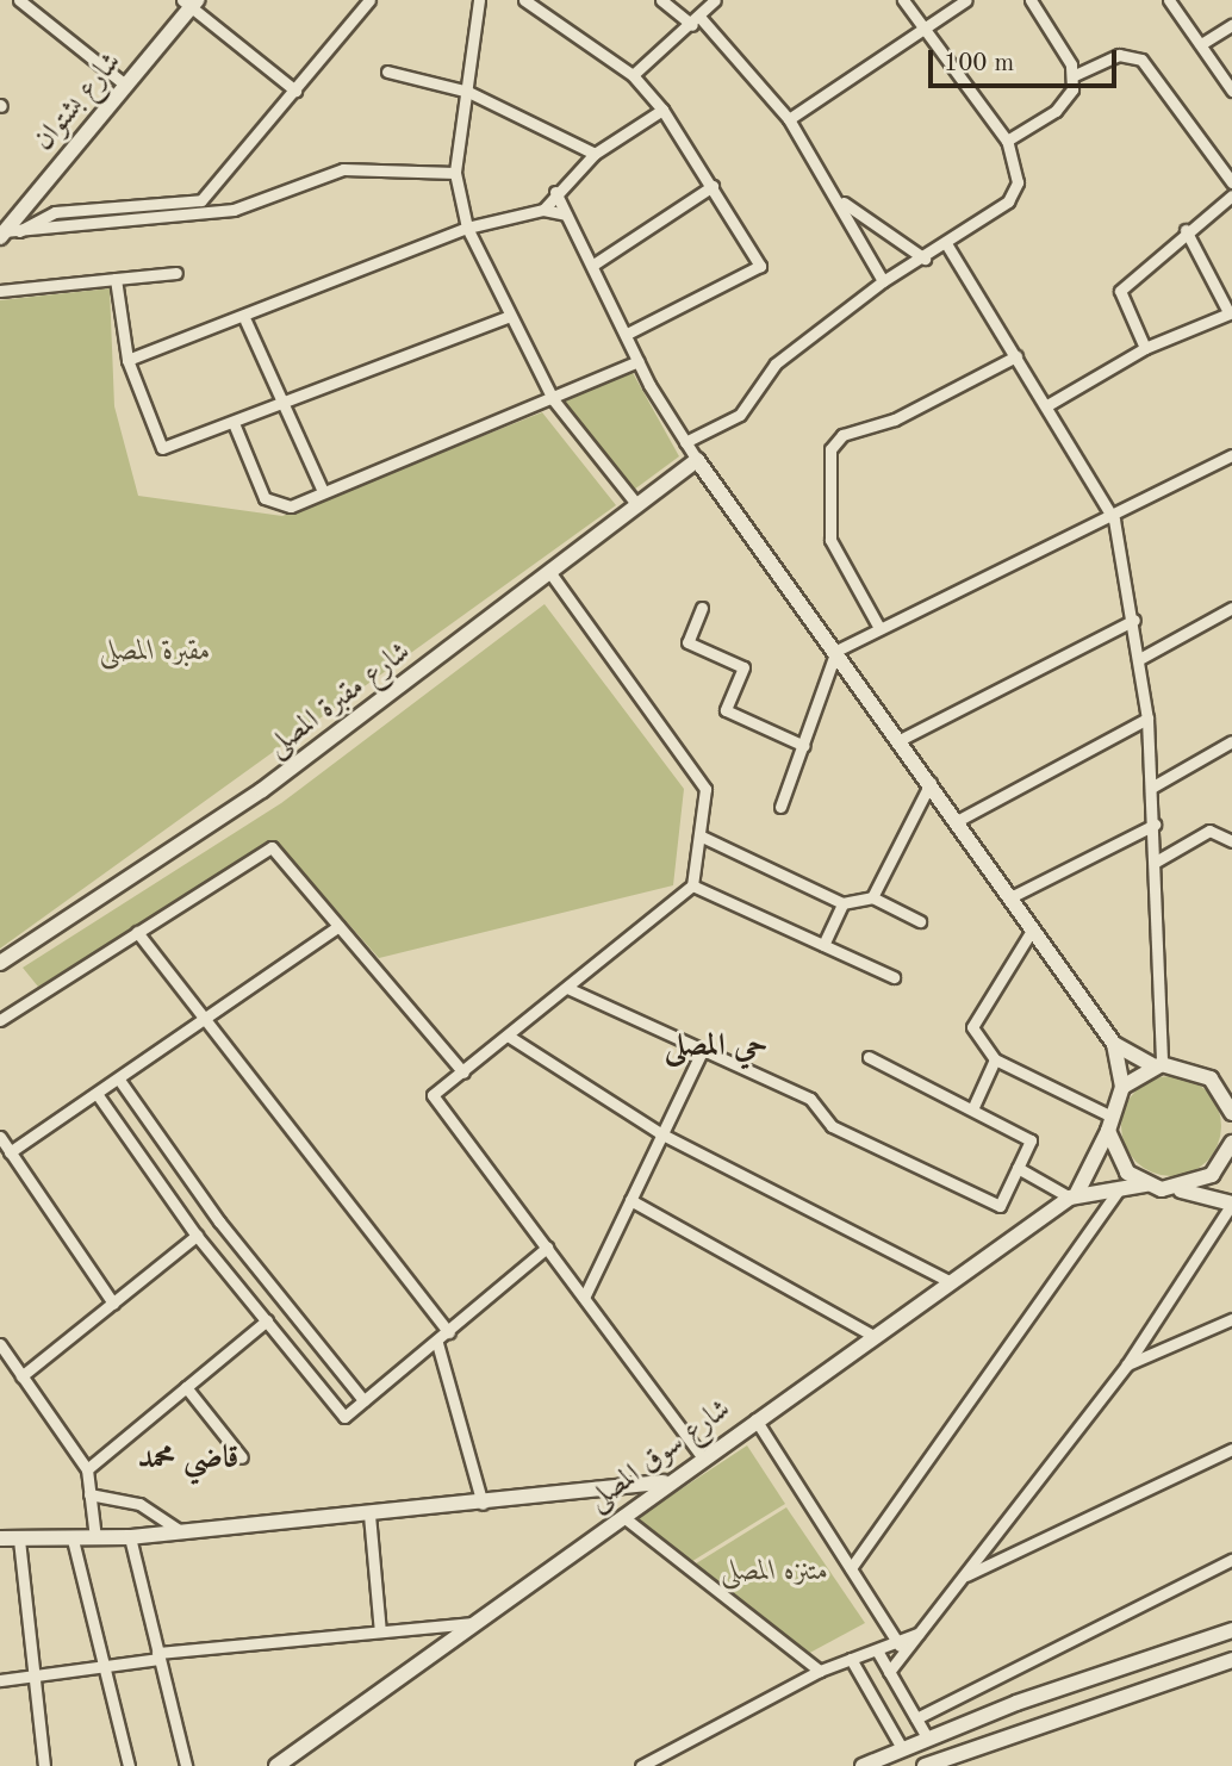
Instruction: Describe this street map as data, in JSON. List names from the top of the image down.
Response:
{
  "streets": {
    "street": ["شارع بشتوان", "شارع مقبرة المصلى", "شارع سوق المصلى"]
  },
  "districts": ["حي المصلى", "قاضي محمد"],
  "parks": ["مقبرة المصلى", "متنزه المصلى"],
  "scale_bar": "100 m"
}
